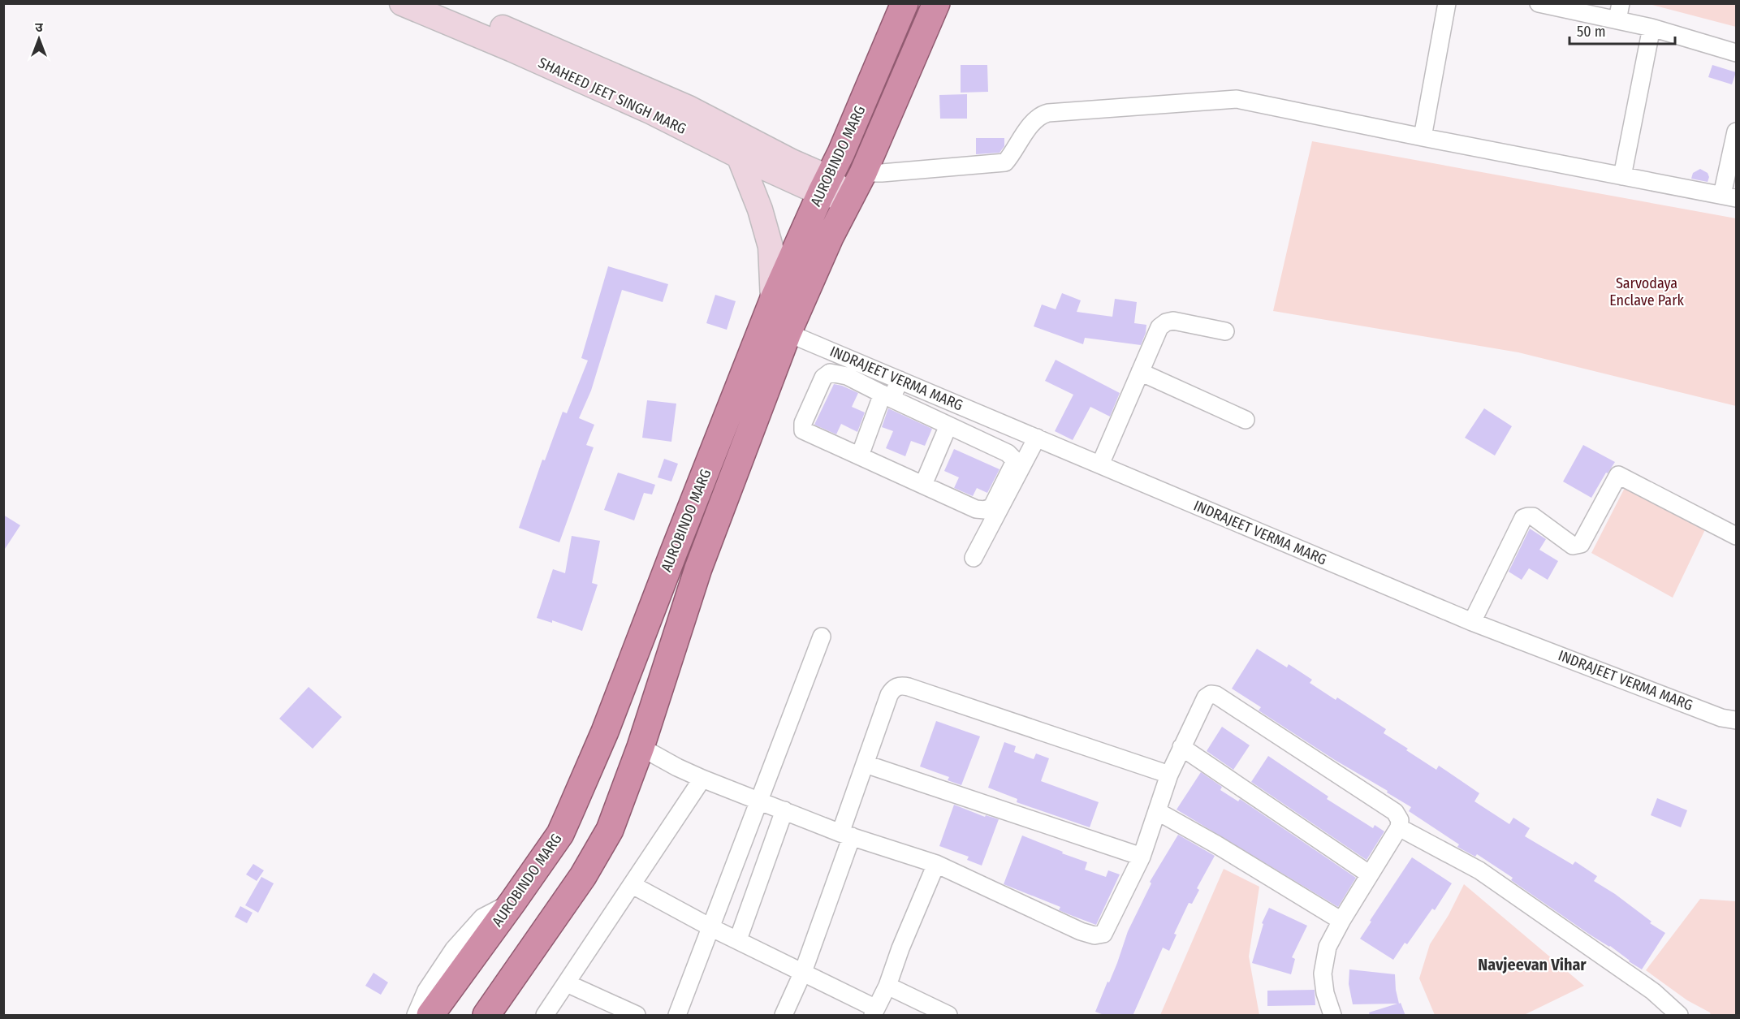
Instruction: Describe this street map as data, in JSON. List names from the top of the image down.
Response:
{
  "streets": {
    "highway": ["AUROBINDO MARG"],
    "main road": ["SHAHEED JEET SINGH MARG"],
    "street": ["INDRAJEET VERMA MARG"]
  },
  "crossings": [
    ["SHAHEED JEET SINGH MARG", "AUROBINDO MARG"],
    ["AUROBINDO MARG", "INDRAJEET VERMA MARG"]
  ],
  "districts": ["Navjeevan Vihar"],
  "parks": ["Sarvodaya Enclave Park"],
  "scale_bar": "50 m",
  "north": "top"
}
